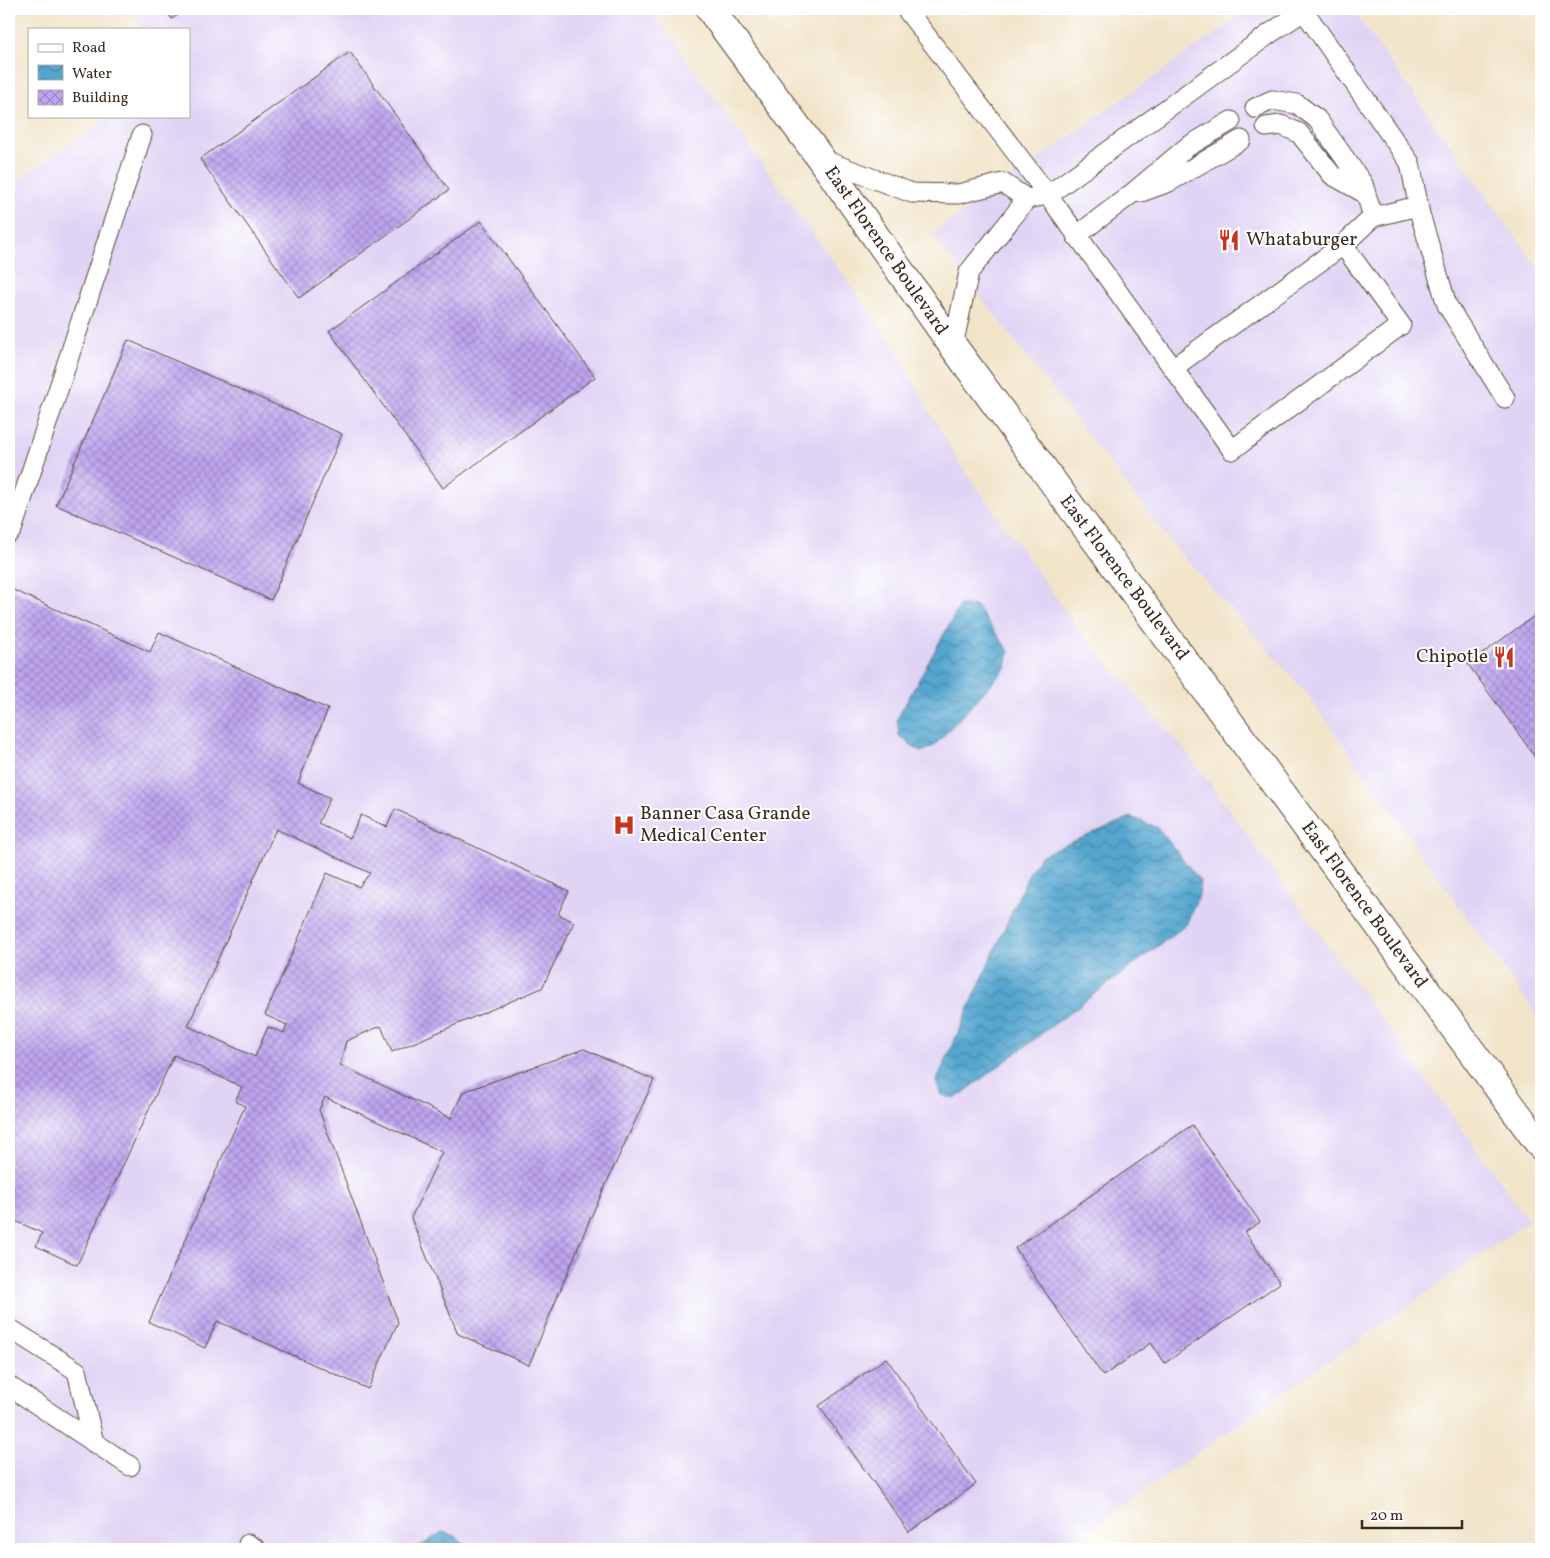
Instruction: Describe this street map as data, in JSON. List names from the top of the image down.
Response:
{
  "streets": {
    "main road": ["East Florence Boulevard"]
  },
  "places": {
    "restaurant": ["Whataburger", "Chipotle"],
    "hospital": ["Banner Casa Grande Medical Center"]
  },
  "legend": ["Road", "Water", "Building"],
  "scale_bar": "20 m"
}
